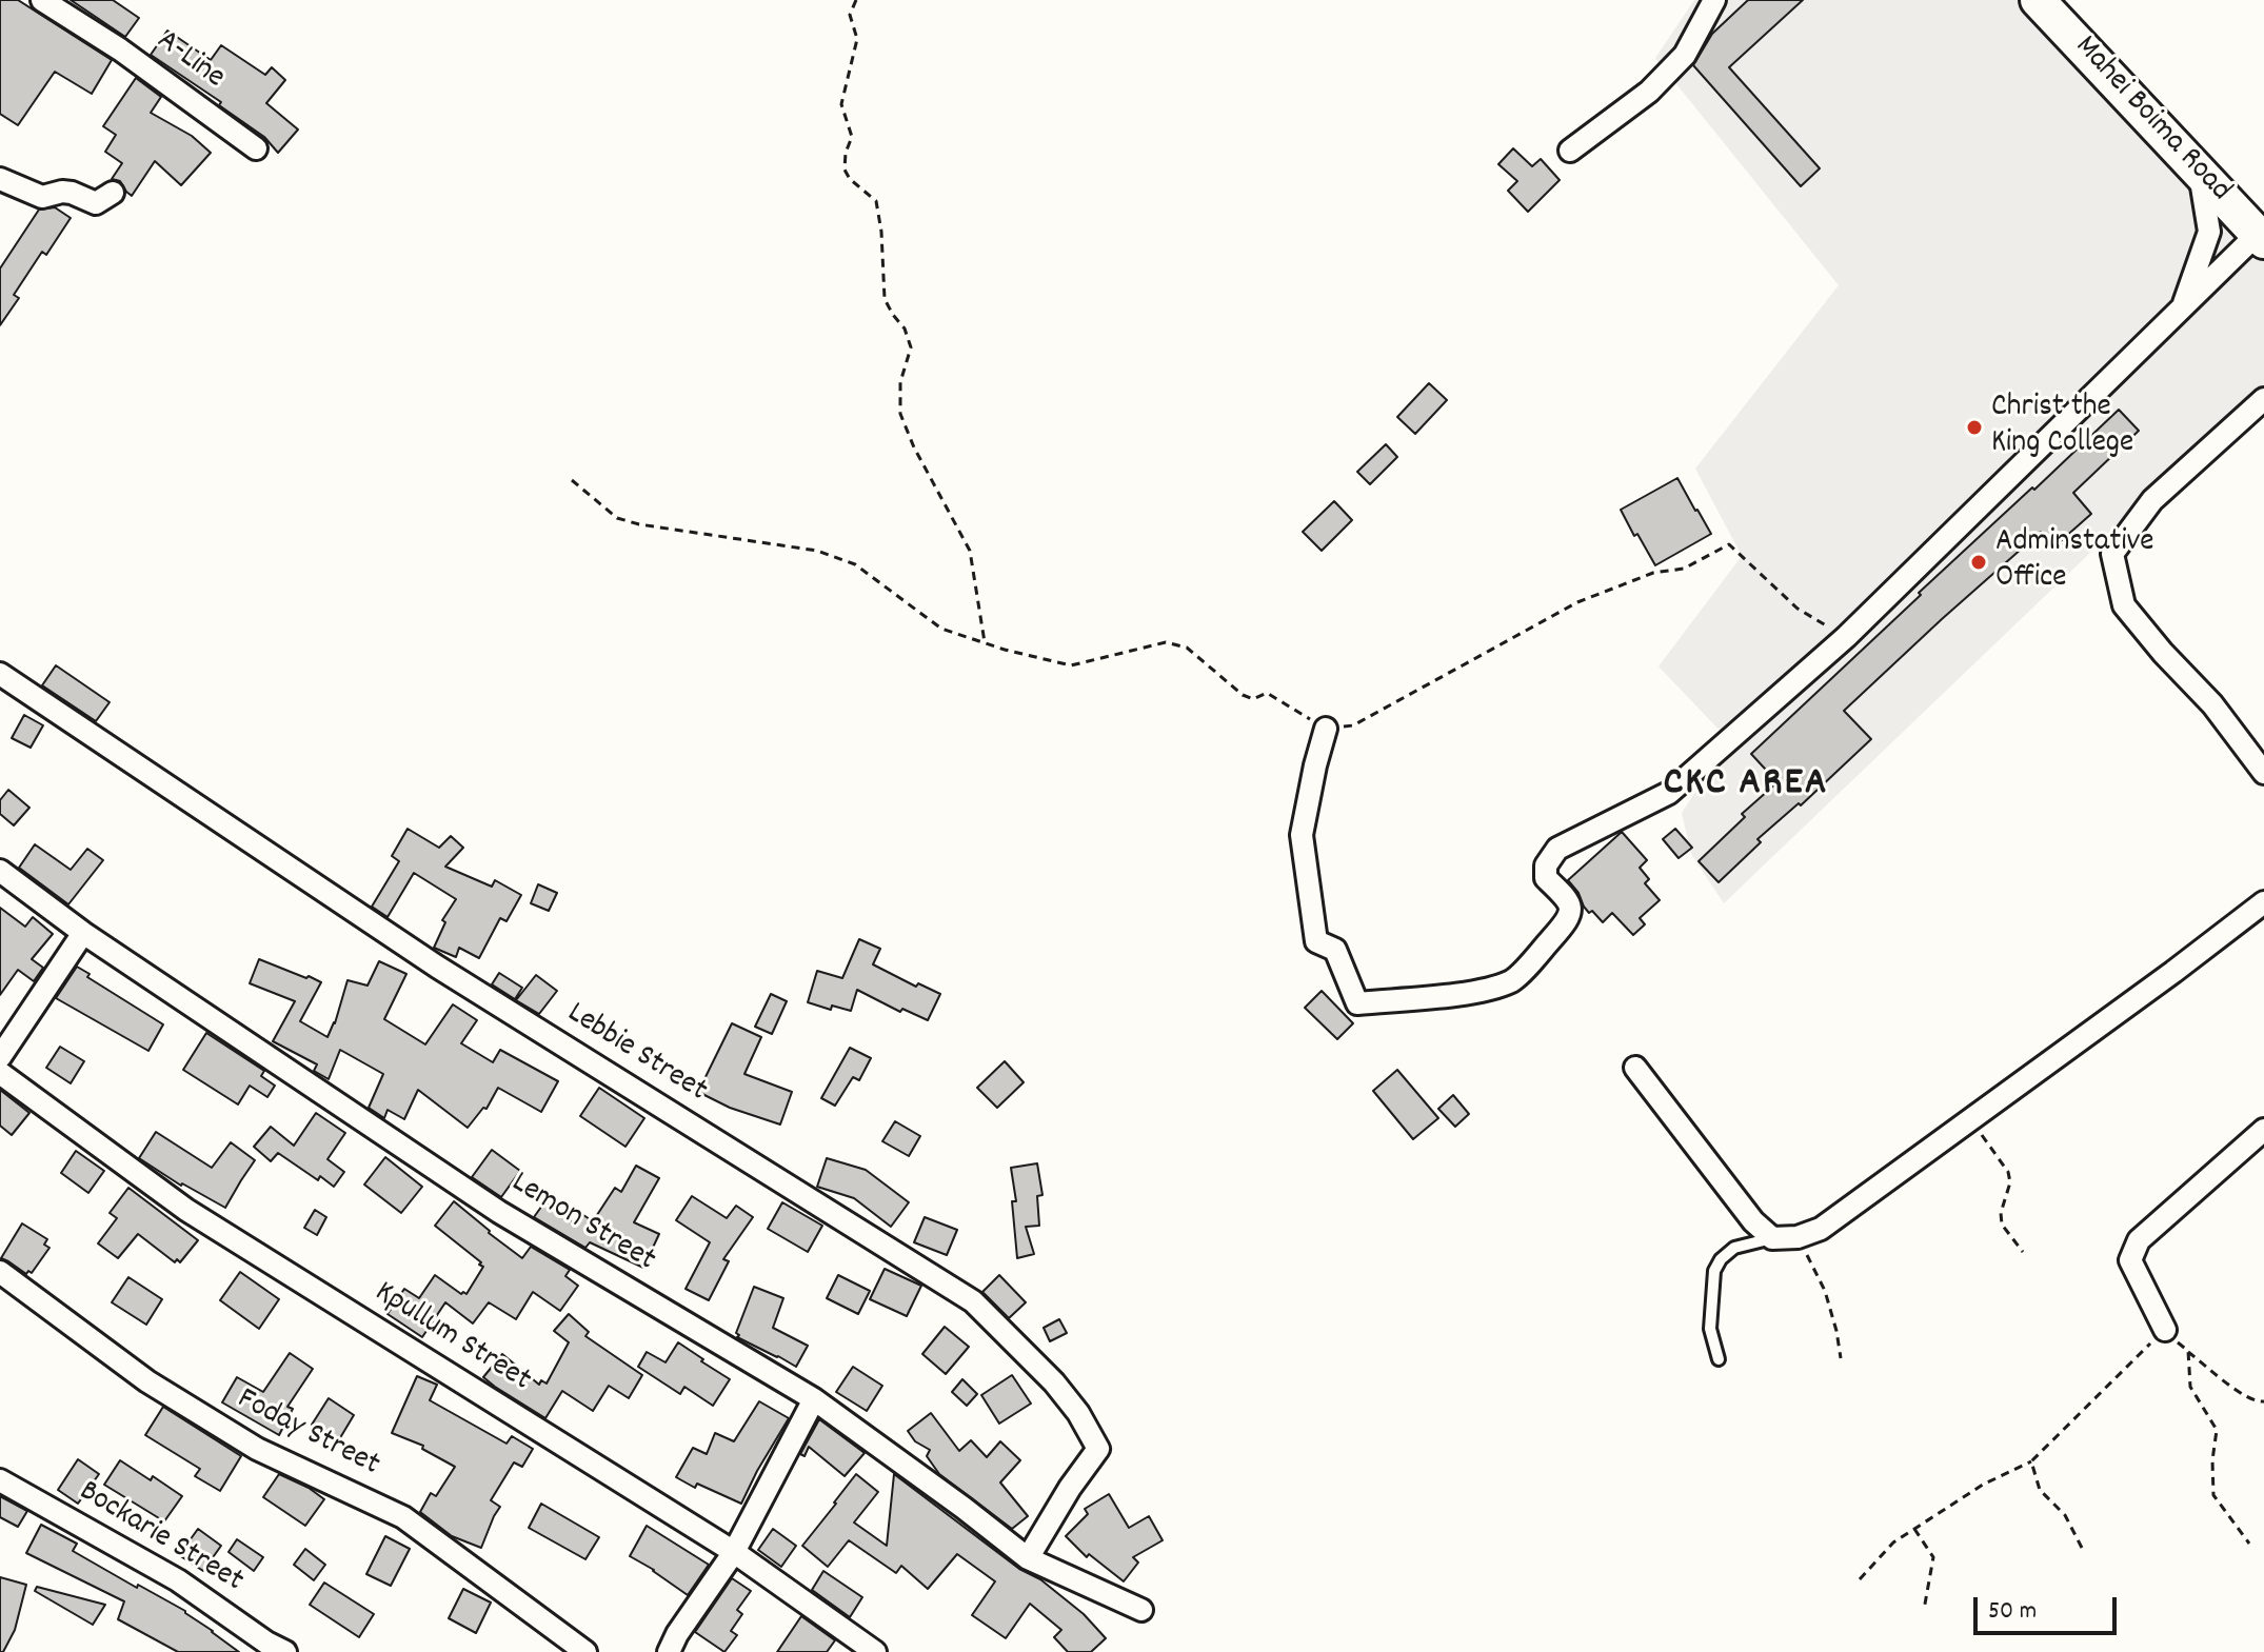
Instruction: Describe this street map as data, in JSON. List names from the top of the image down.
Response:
{
  "streets": {
    "main road": ["Mahei Boima Road"],
    "street": [
      "A-Line",
      "Lebbie Street",
      "Lemon Street",
      "Kpullum Street",
      "Foday Street",
      "Bockarie Street"
    ]
  },
  "crossings": [
    ["Lebbie Street", "Lemon Street"]
  ],
  "districts": ["CKC AREA"],
  "places": ["Christ the King College", "Adminstative Office"],
  "scale_bar": "50 m"
}
